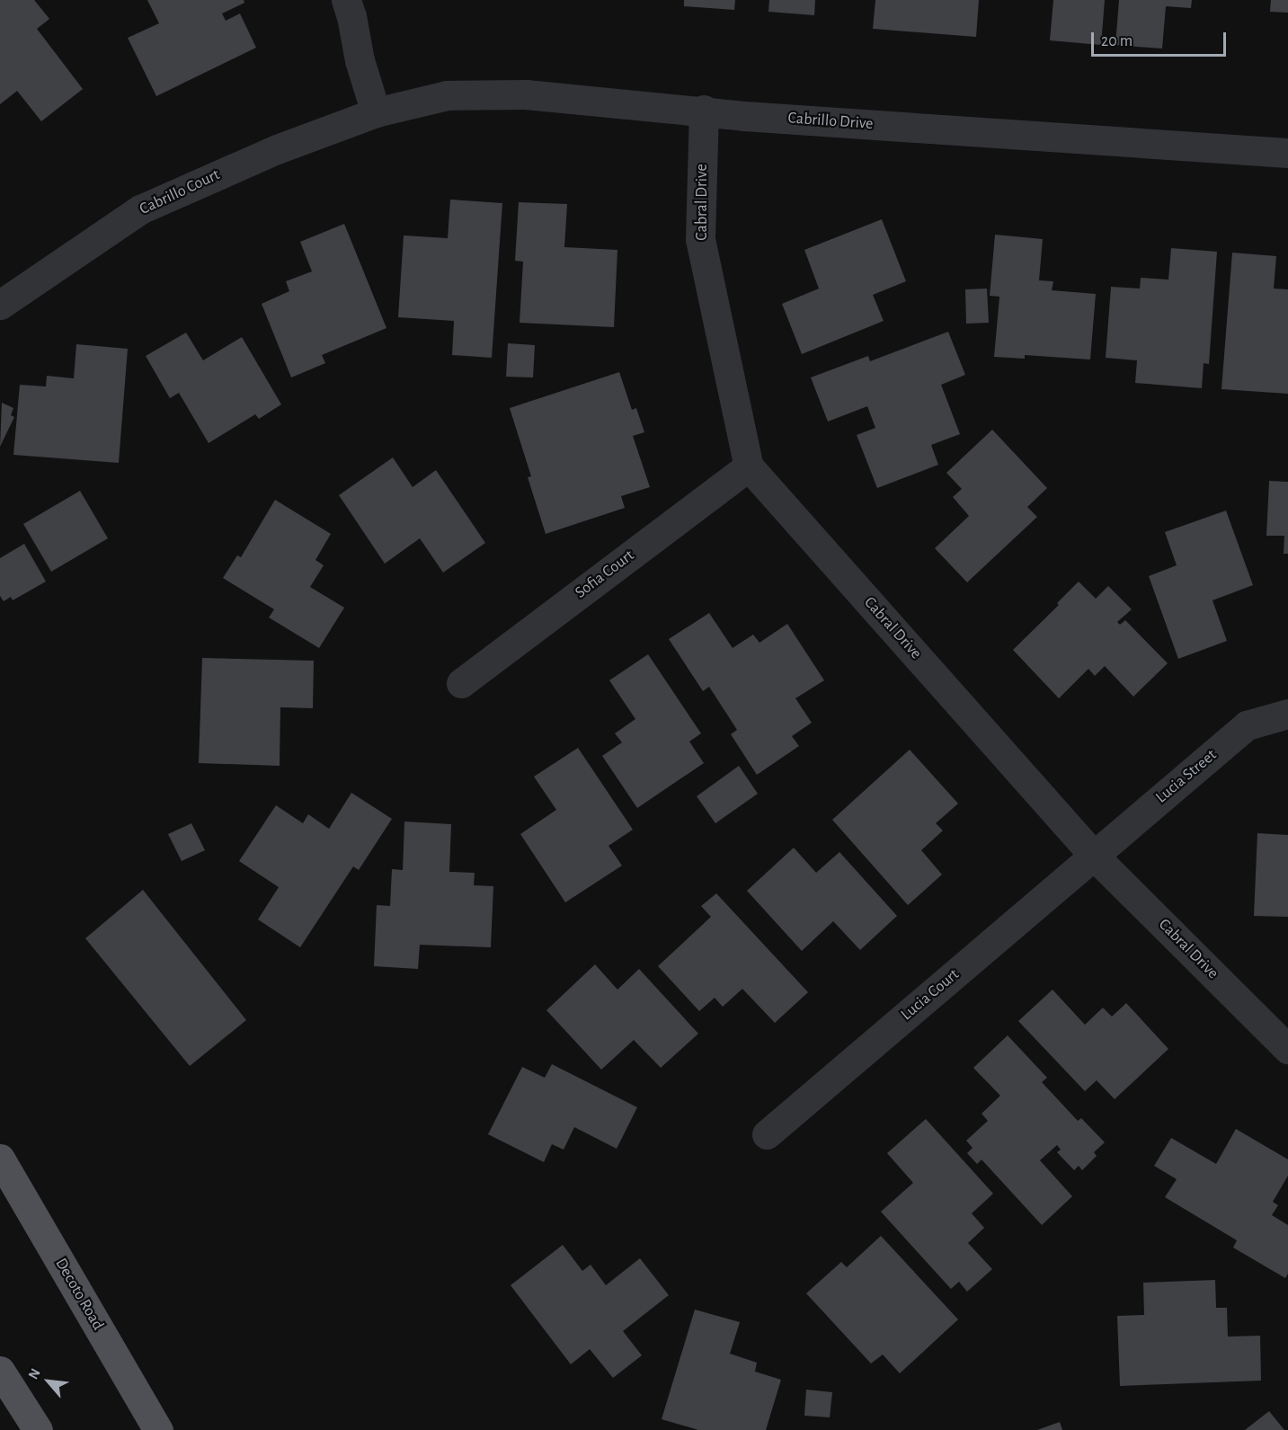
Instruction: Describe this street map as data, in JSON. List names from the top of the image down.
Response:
{
  "streets": {
    "main road": ["Decoto Road"],
    "street": [
      "Cabrillo Drive",
      "Cabrillo Court",
      "Cabral Drive",
      "Sofia Court",
      "Lucia Street",
      "Lucia Court"
    ]
  },
  "crossings": [
    ["Cabrillo Drive", "Cabrillo Court"],
    ["Cabrillo Drive", "Cabral Drive"],
    ["Cabral Drive", "Sofia Court"],
    ["Cabral Drive", "Lucia Street"],
    ["Cabral Drive", "Lucia Court"],
    ["Lucia Street", "Lucia Court"]
  ],
  "scale_bar": "20 m",
  "north": "top left"
}
